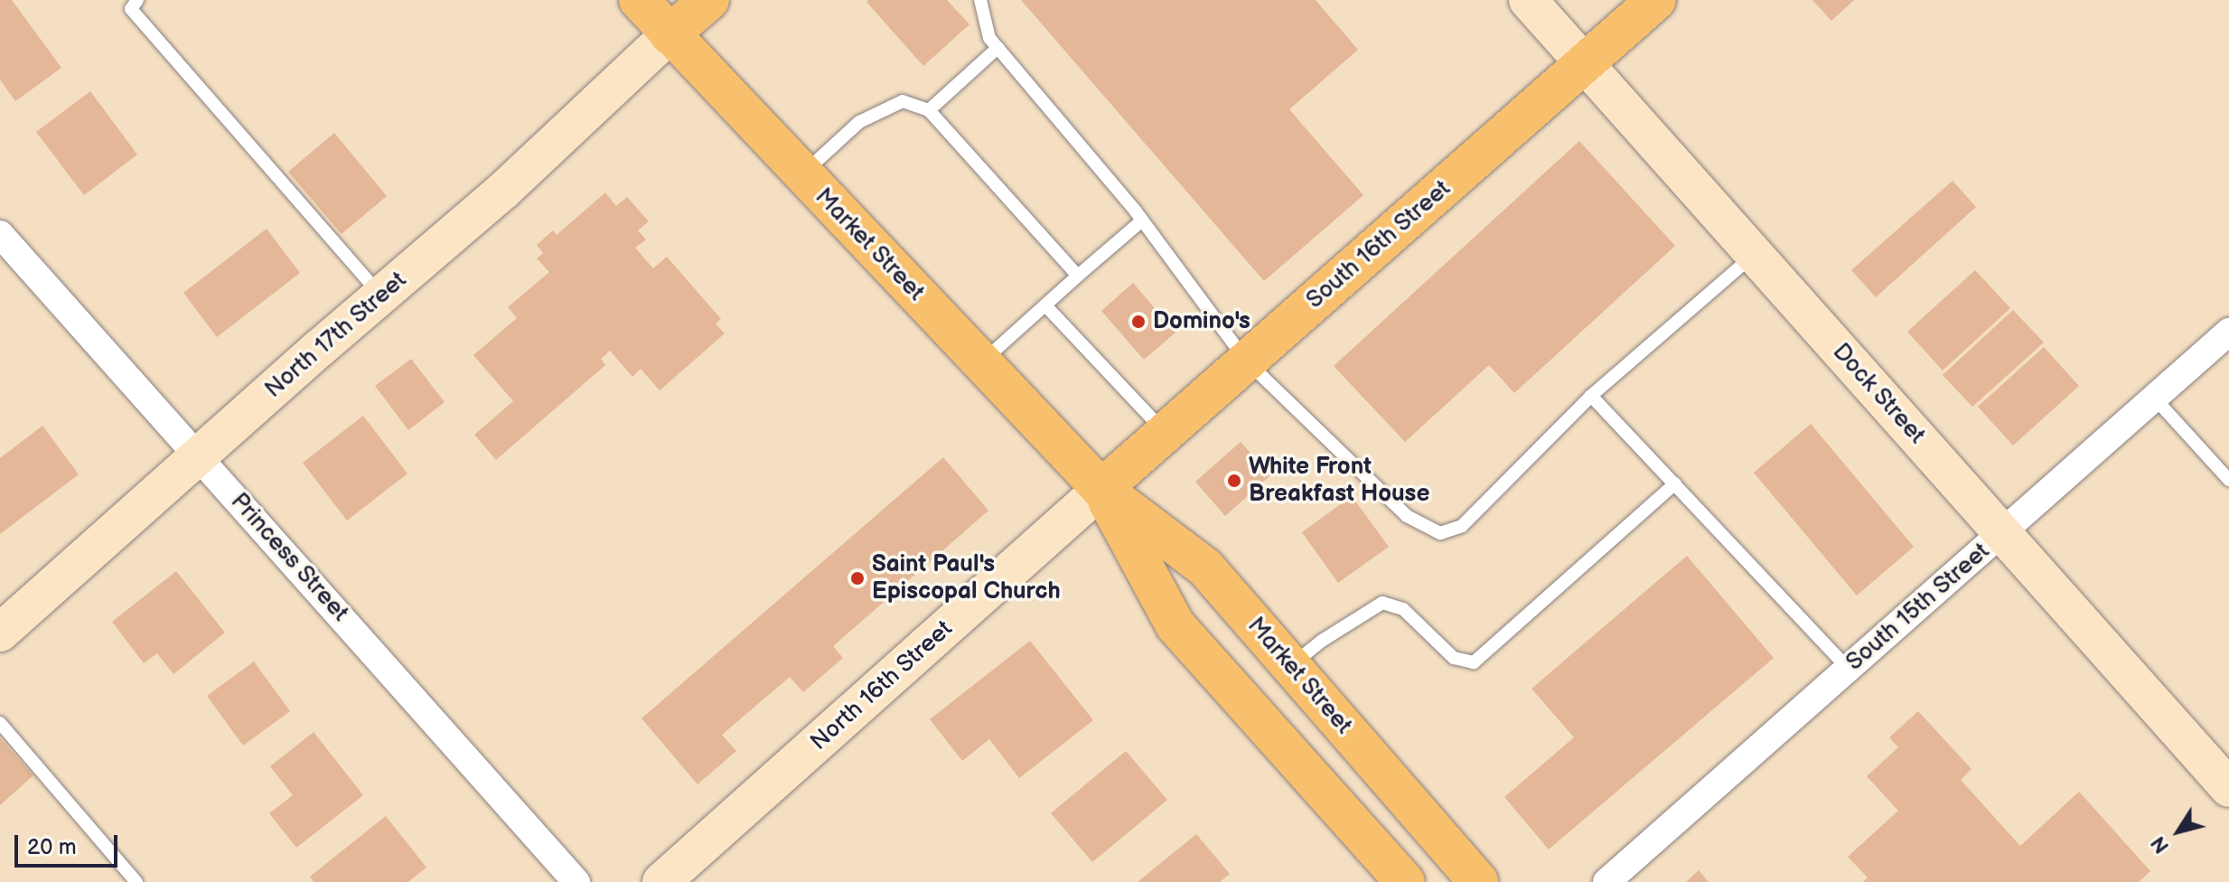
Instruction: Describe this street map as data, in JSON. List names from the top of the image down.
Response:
{
  "streets": {
    "main road": ["Market Street", "South 16th Street"],
    "street": [
      "North 17th Street",
      "Dock Street",
      "Princess Street",
      "South 15th Street",
      "North 16th Street"
    ]
  },
  "crossings": [
    ["Market Street", "South 16th Street"],
    ["Market Street", "North 17th Street"],
    ["Market Street", "North 16th Street"],
    ["South 16th Street", "Dock Street"],
    ["South 16th Street", "North 16th Street"],
    ["North 17th Street", "Princess Street"],
    ["Dock Street", "South 15th Street"]
  ],
  "places": ["Domino's", "White Front Breakfast House", "Saint Paul's Episcopal Church"],
  "scale_bar": "20 m",
  "north": "bottom left"
}
